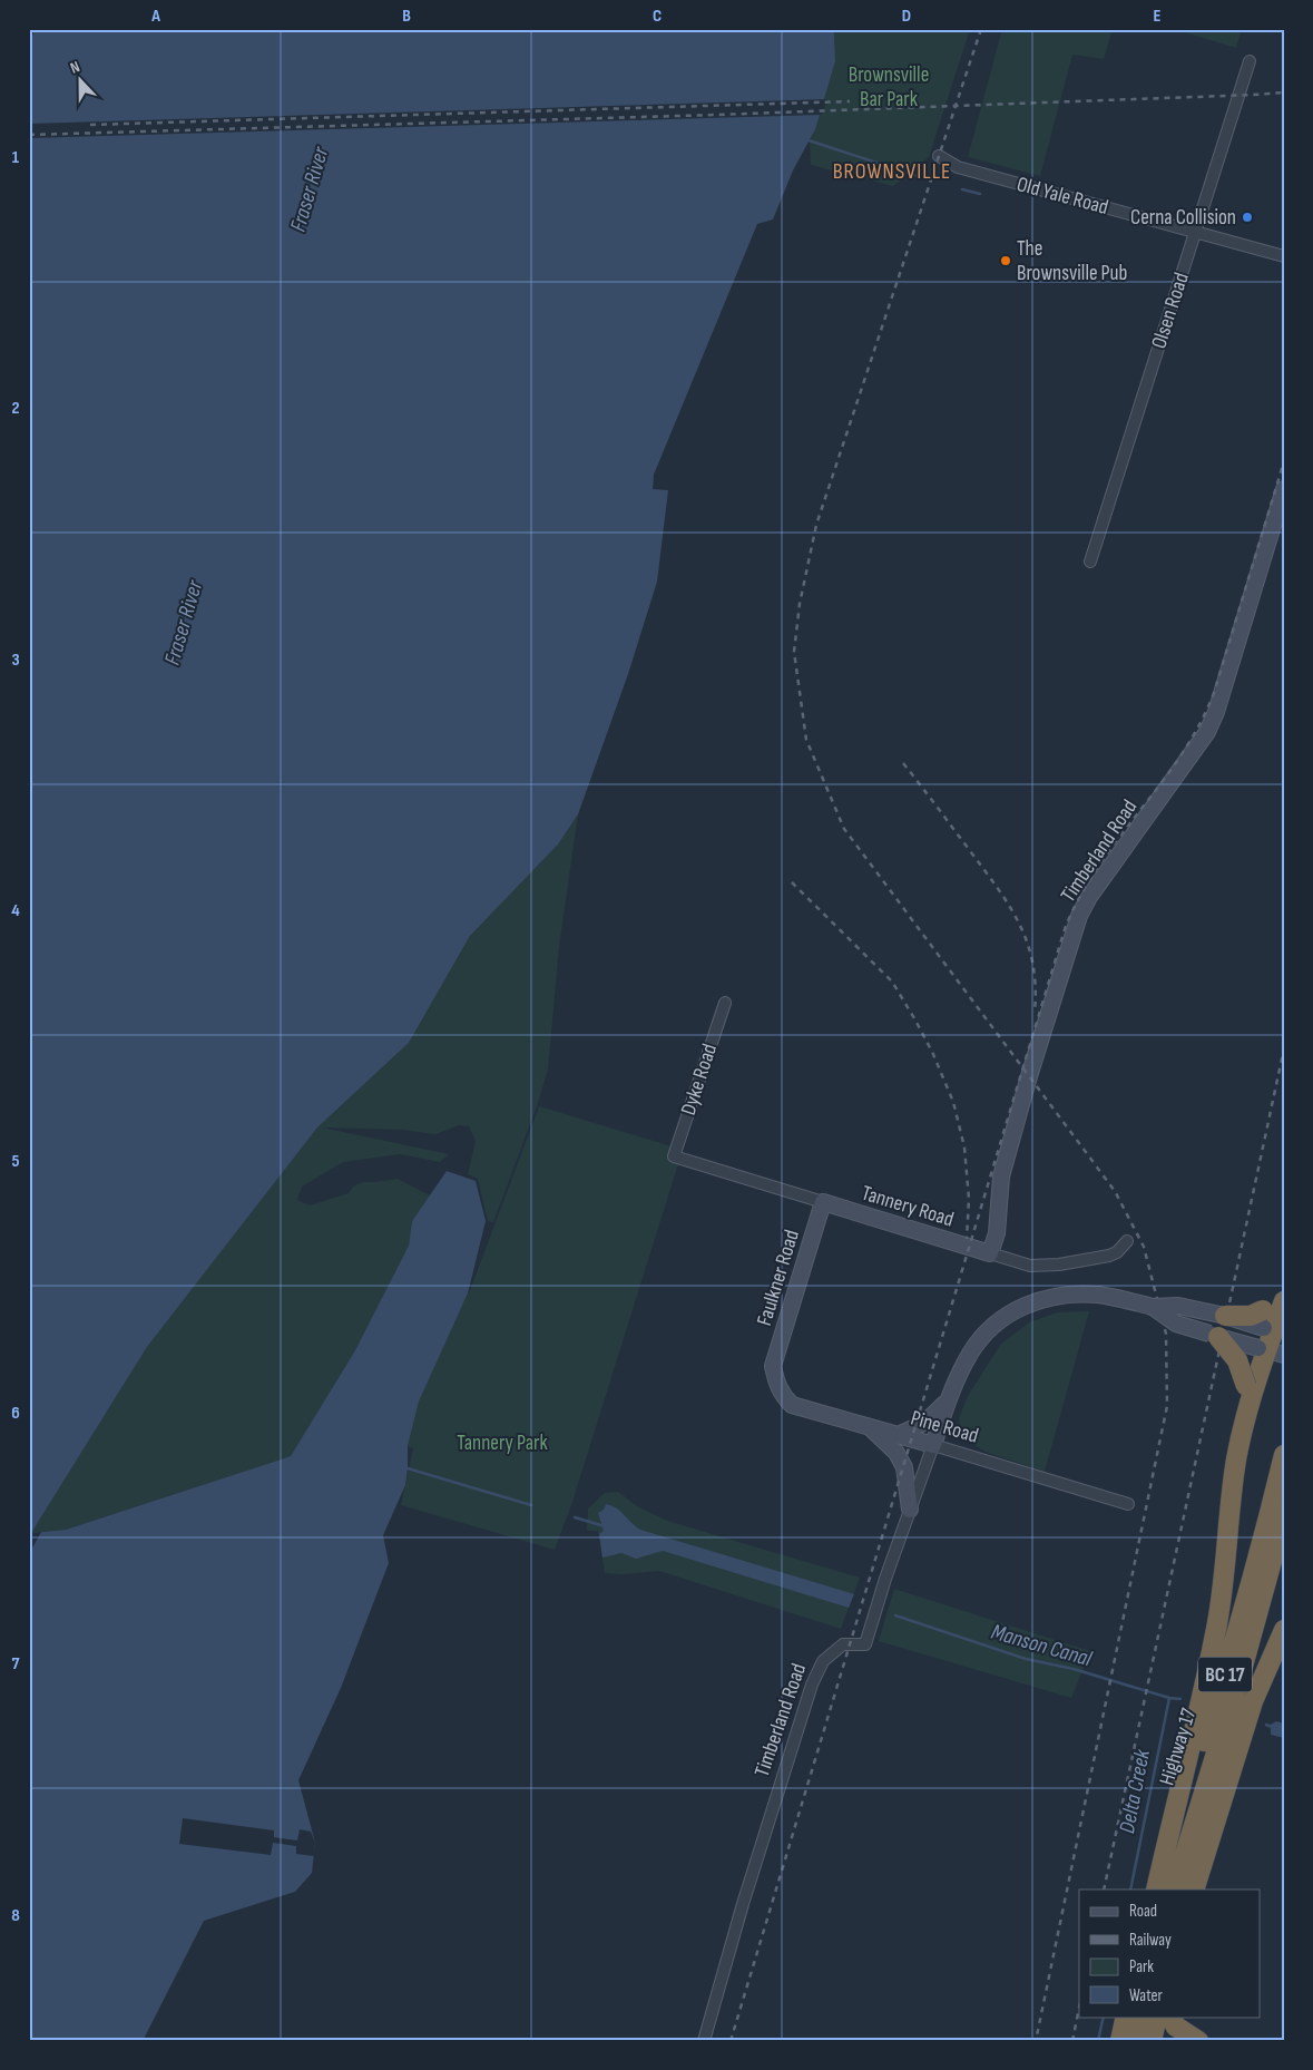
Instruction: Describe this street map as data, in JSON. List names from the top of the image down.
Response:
{
  "streets": {
    "highway": ["BC 17", "Highway 17"],
    "street": [
      "Old Yale Road",
      "Olsen Road",
      "Timberland Road",
      "Dyke Road",
      "Tannery Road",
      "Faulkner Road",
      "Pine Road"
    ]
  },
  "crossings": [
    ["Old Yale Road", "Olsen Road"],
    ["Timberland Road", "Tannery Road"],
    ["Timberland Road", "Pine Road"],
    ["Dyke Road", "Tannery Road"],
    ["Tannery Road", "Faulkner Road"],
    ["Faulkner Road", "Pine Road"]
  ],
  "districts": ["BROWNSVILLE"],
  "water": ["Fraser River", "Manson Canal", "Delta Creek"],
  "parks": ["Brownsville Bar Park", "Tannery Park"],
  "places": ["Cerna Collision", "The Brownsville Pub"],
  "legend": [
    "Road",
    "Railway",
    "Park",
    "Water"
  ],
  "north": "top",
  "grid": {
    "columns": [
      "A",
      "B",
      "C",
      "D",
      "E"
    ],
    "rows": [
      "1",
      "2",
      "3",
      "4",
      "5",
      "6",
      "7",
      "8"
    ]
  }
}
